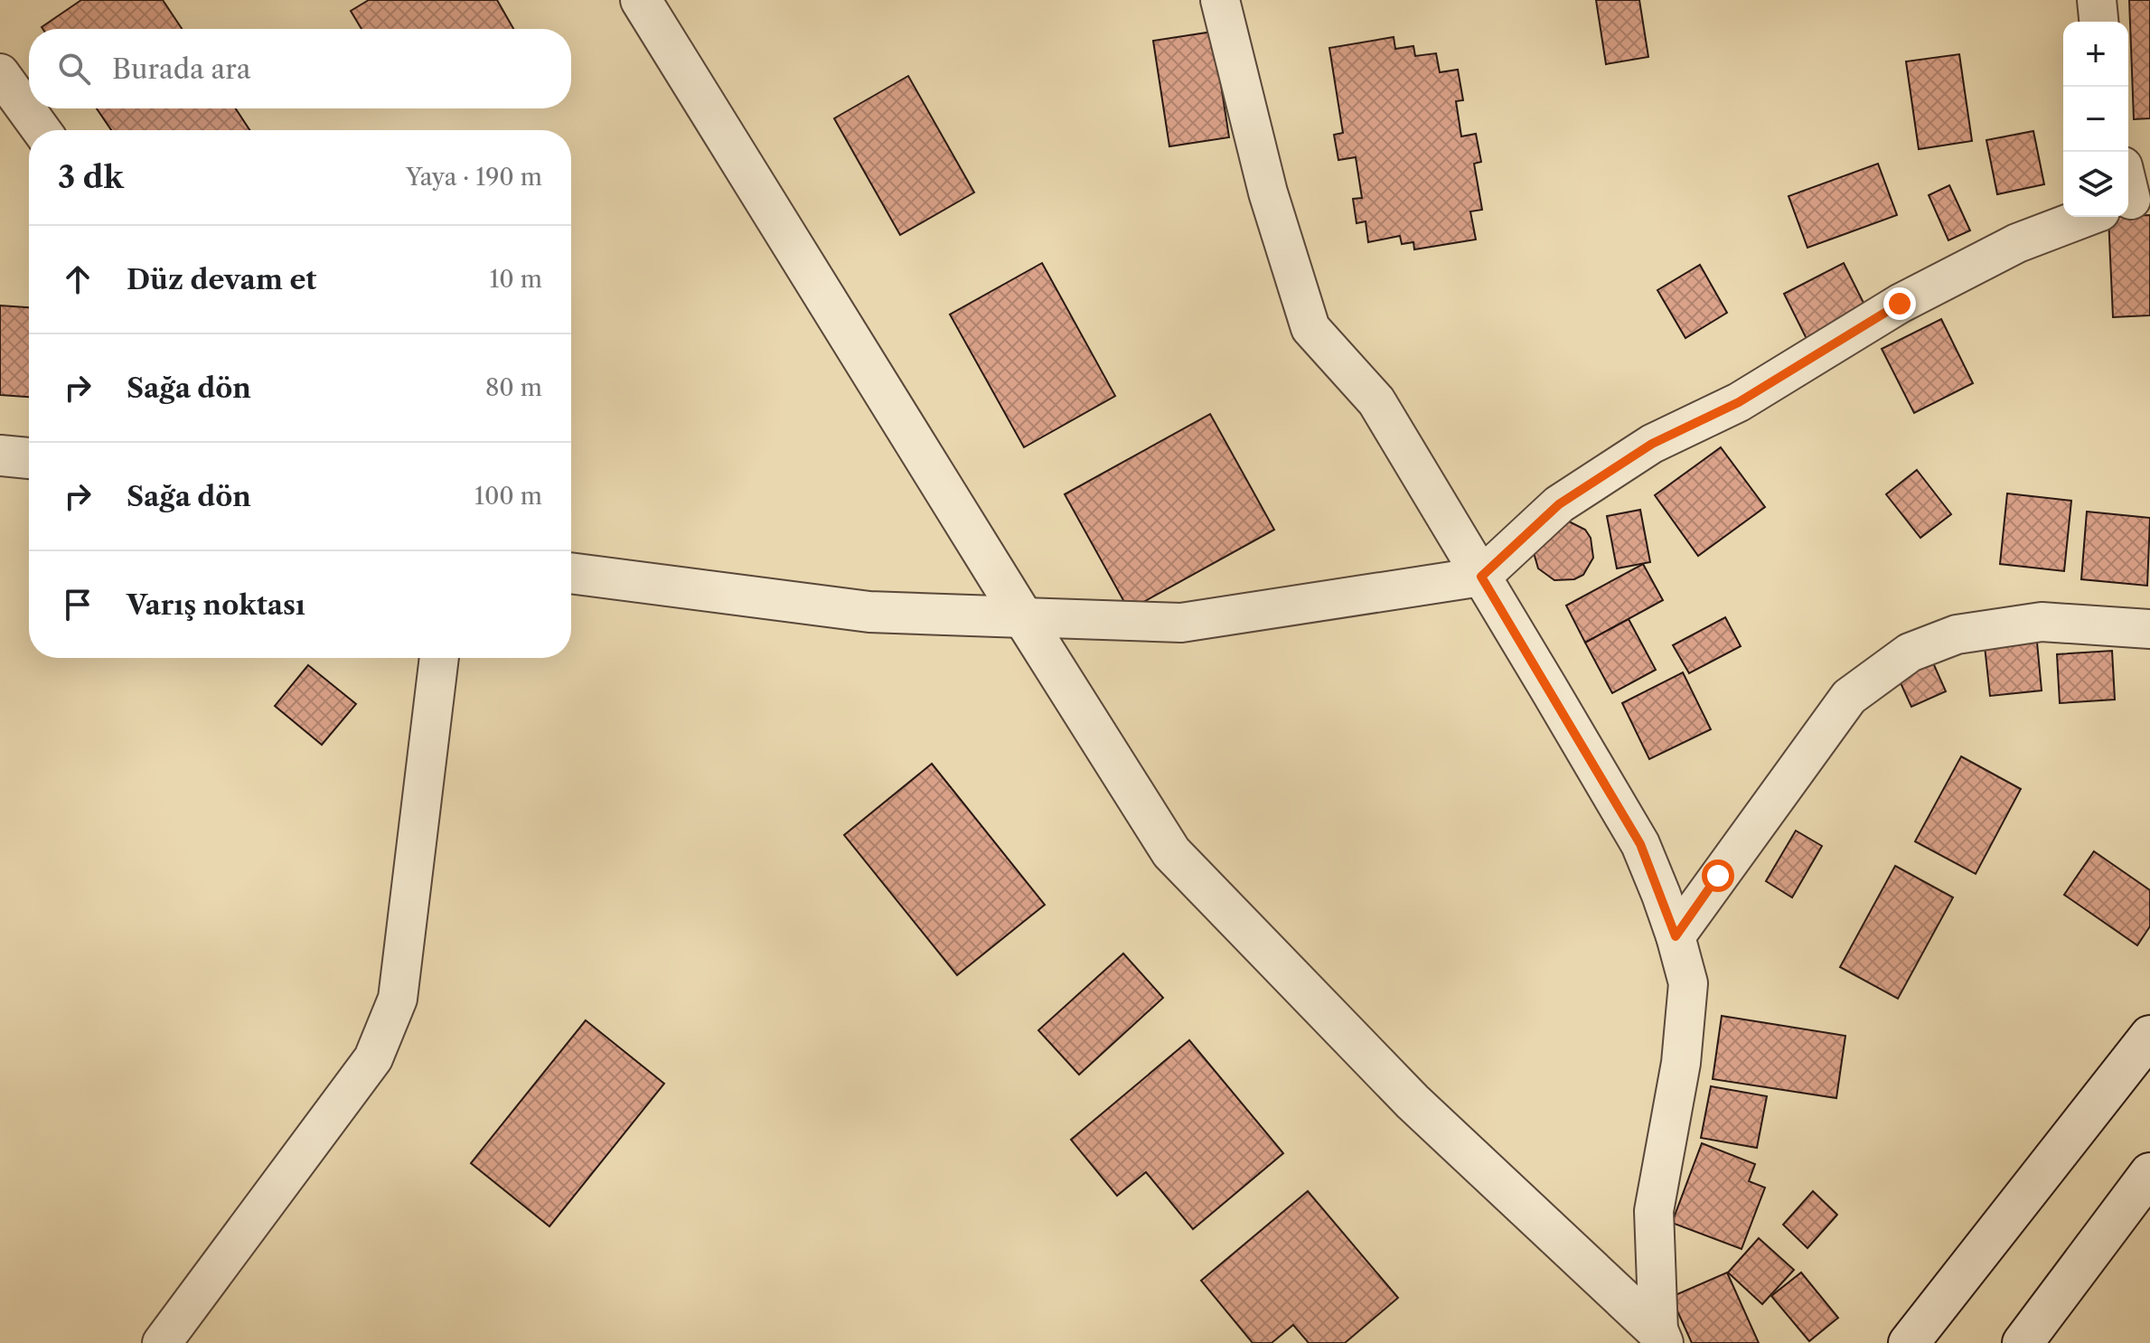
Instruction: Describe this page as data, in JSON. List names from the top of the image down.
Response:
{
  "page": {
    "map_buttons": ["+", "−"],
    "search": "Burada ara",
    "heading": ["3 dk", "Yaya · 190 m"],
    "list": [
      ["Düz devam et", "10 m"],
      ["Sağa dön", "80 m"],
      ["Sağa dön", "100 m"],
      "Varış noktası"
    ]
  }
}
